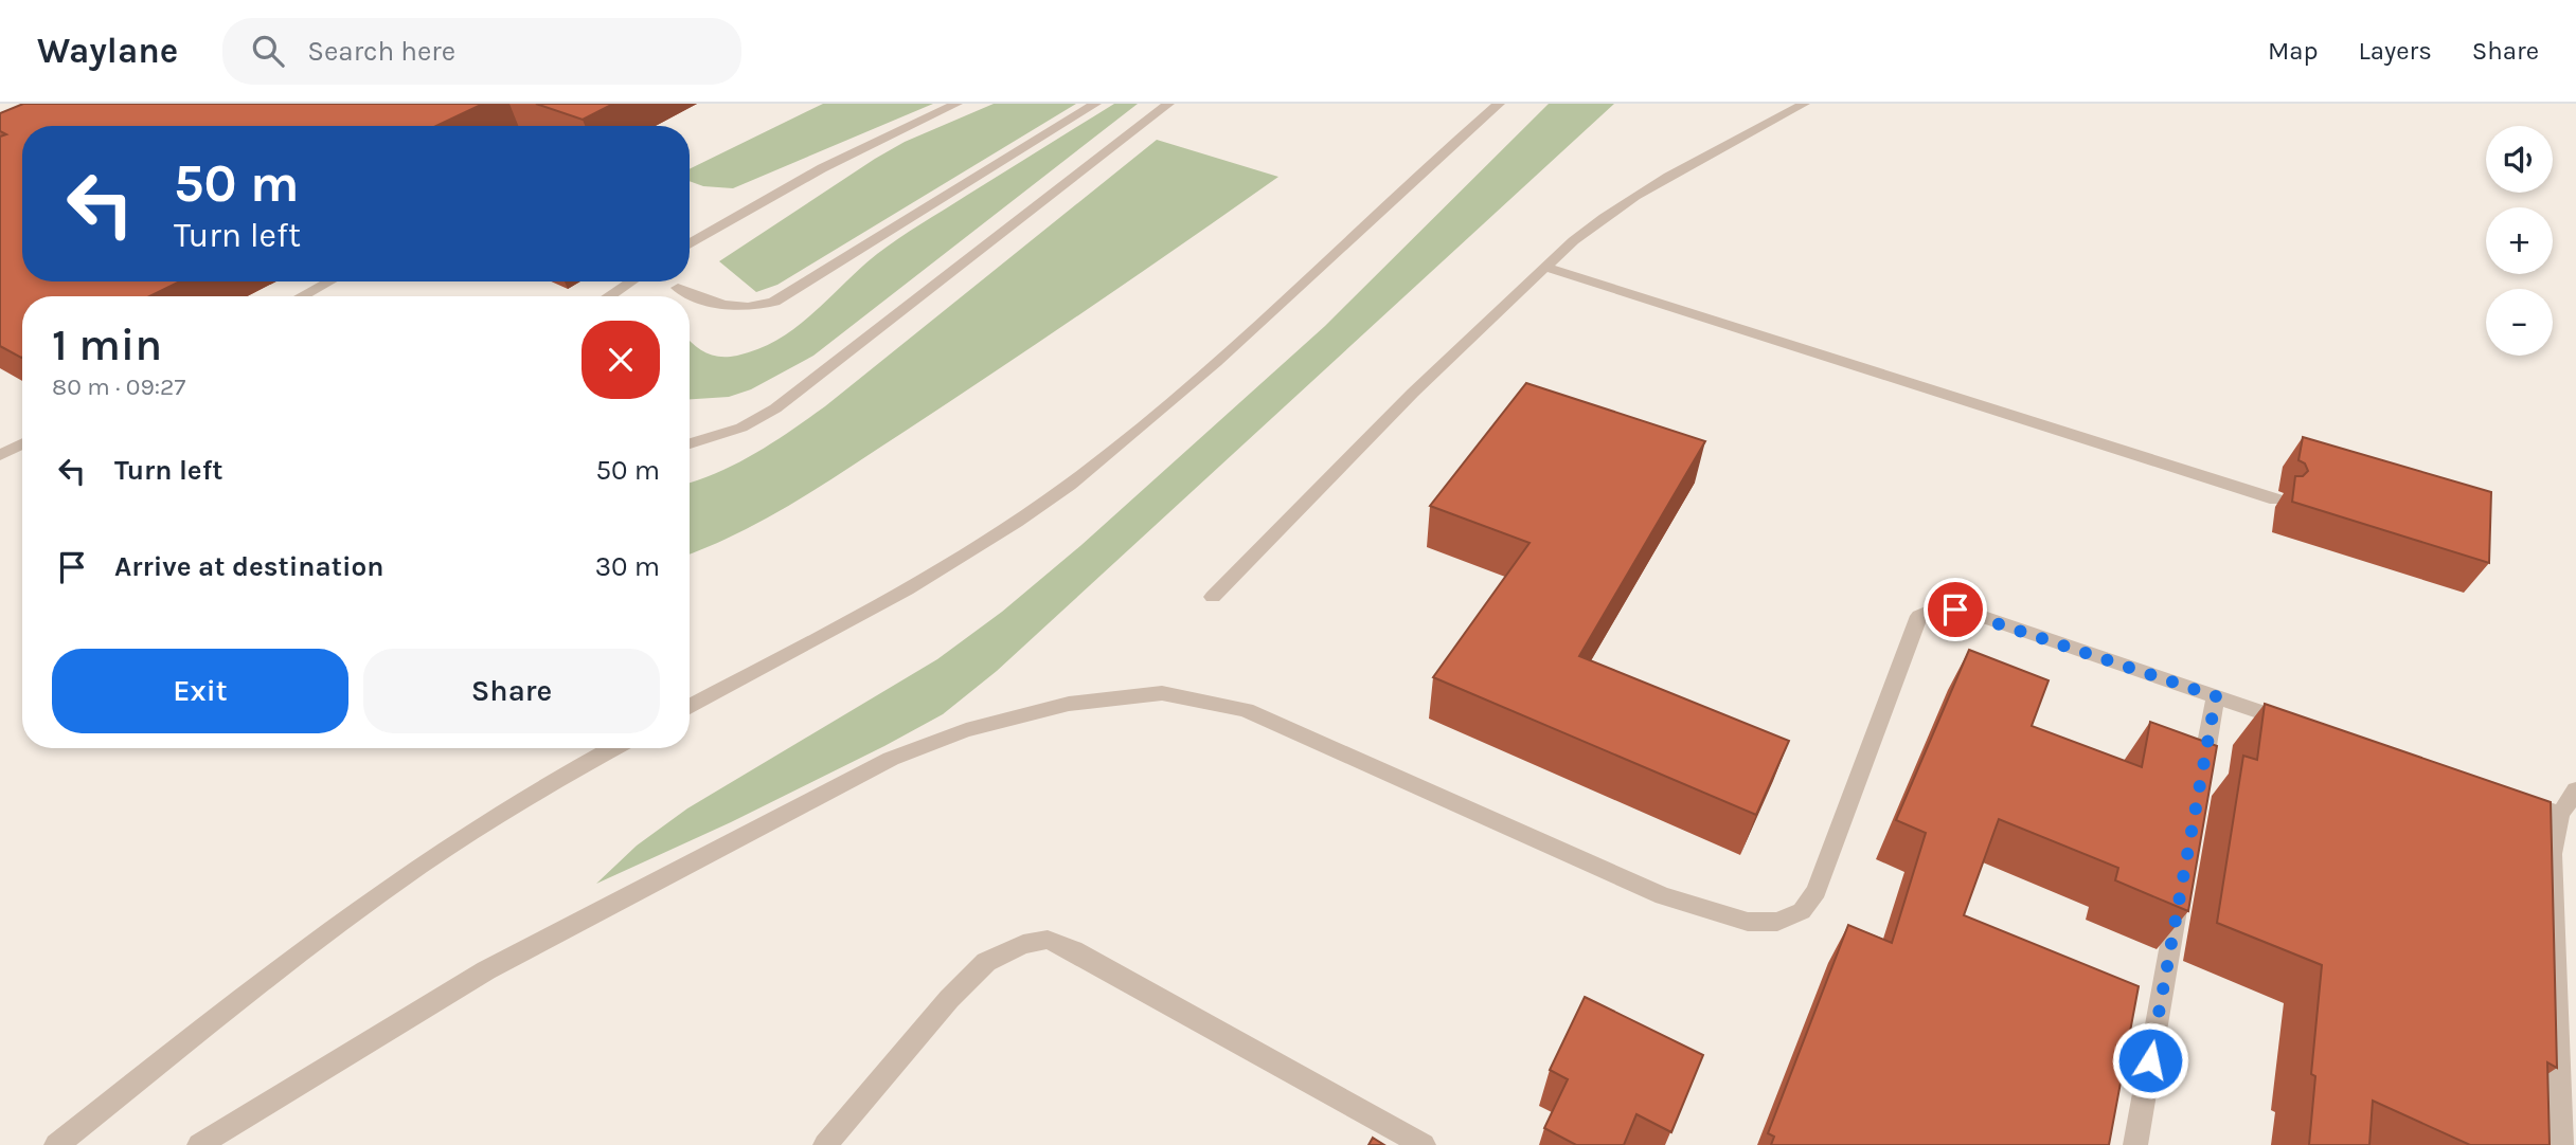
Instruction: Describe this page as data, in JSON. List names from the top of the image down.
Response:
{
  "page": {
    "header": "Waylane",
    "search": "Search here",
    "nav": ["Map", "Layers", "Share"],
    "map_buttons": ["+", "−"],
    "turn": ["50 m", "Turn left"],
    "heading": ["1 min", "80 m · 09:27"],
    "list": [
      {
        "name": "Turn left",
        "value": "50 m"
      },
      {
        "name": "Arrive at destination",
        "value": "30 m"
      }
    ],
    "buttons": ["Exit", "Share"]
  }
}
